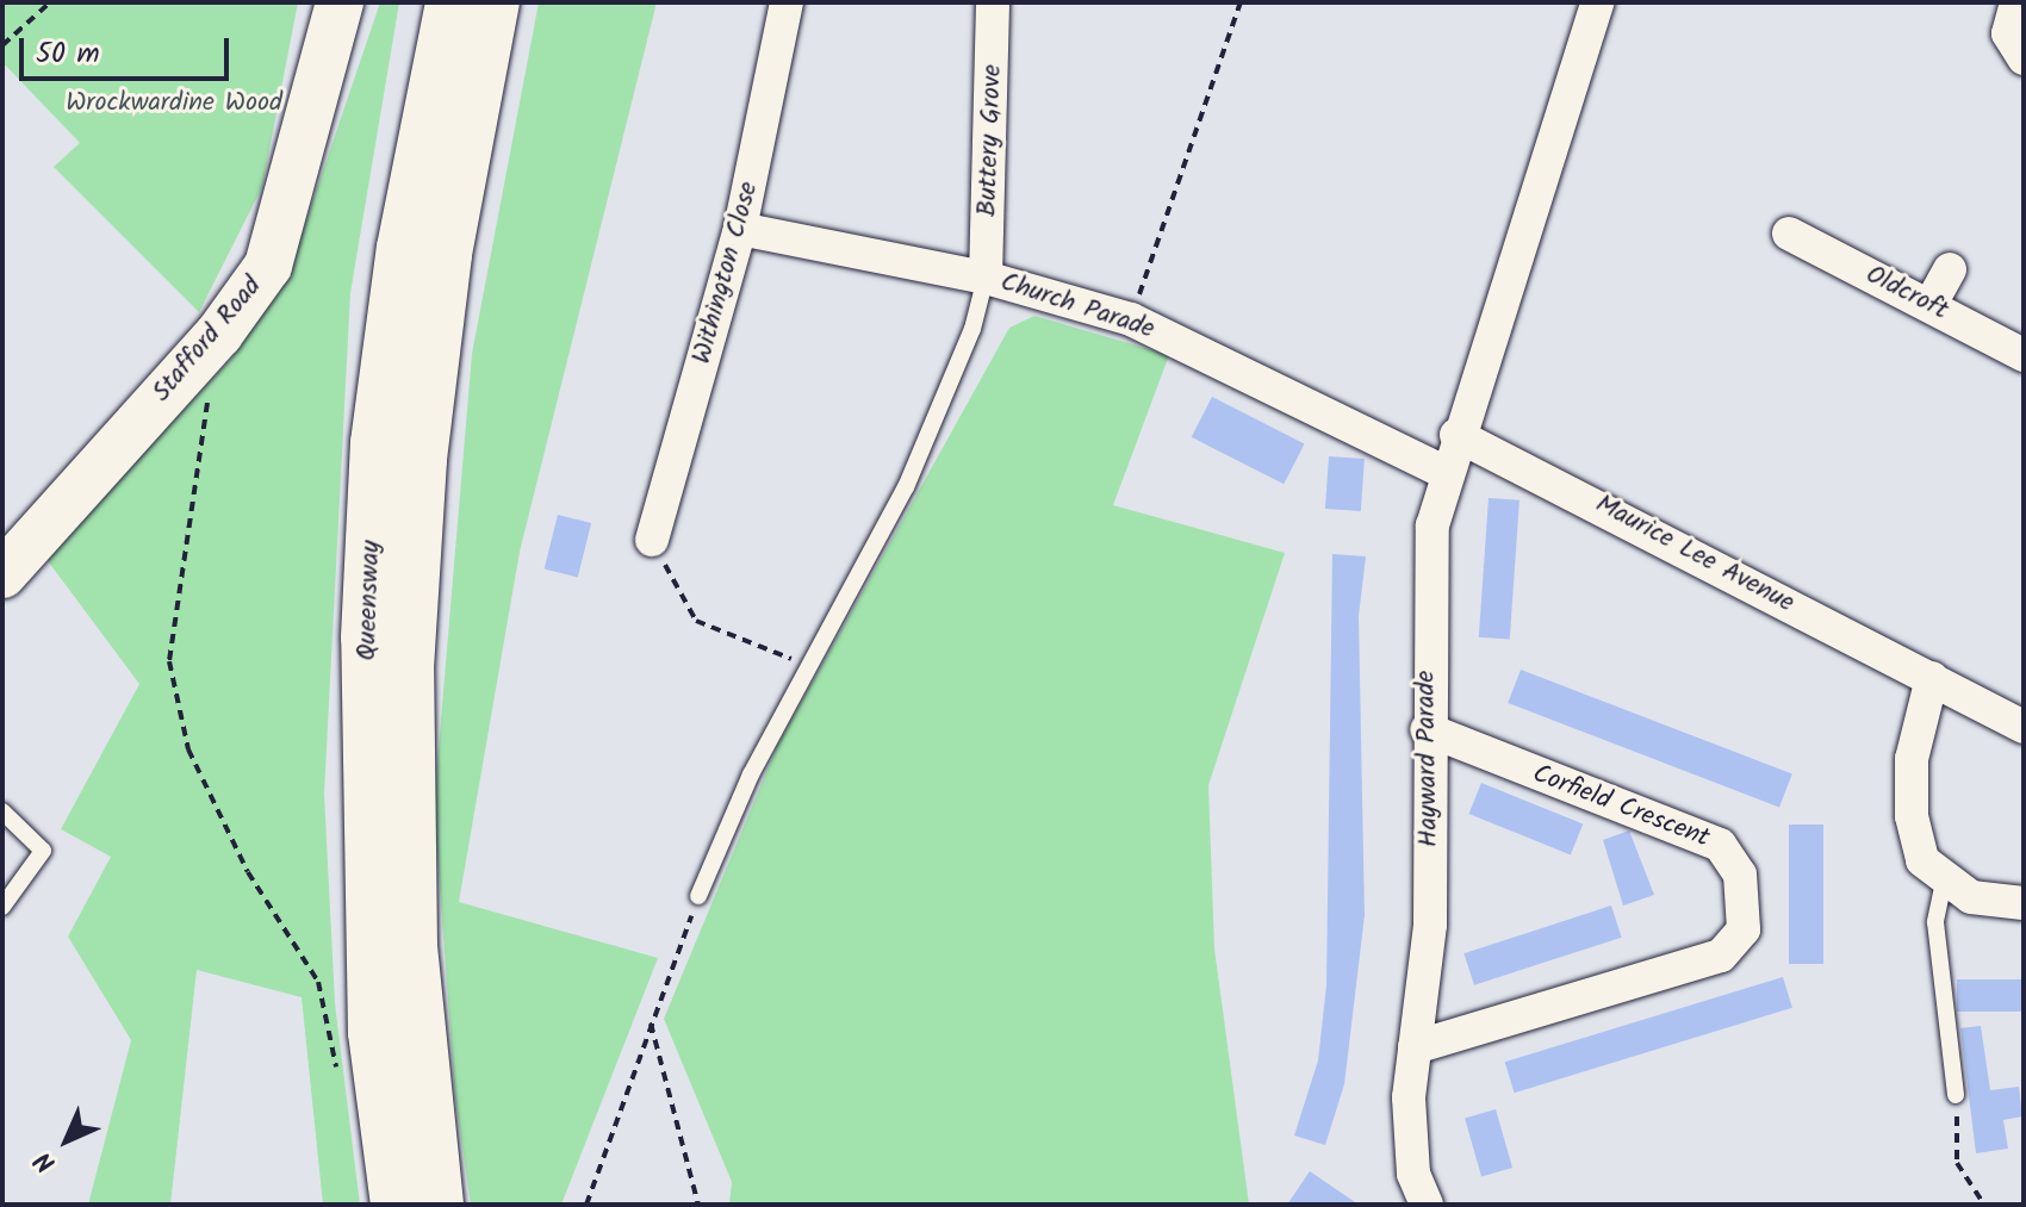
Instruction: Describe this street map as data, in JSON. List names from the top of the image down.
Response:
{
  "streets": {
    "highway": ["Queensway"],
    "street": [
      "Buttery Grove",
      "Withington Close",
      "Oldcroft",
      "Church Parade",
      "Stafford Road",
      "Maurice Lee Avenue",
      "Hayward Parade",
      "Corfield Crescent"
    ]
  },
  "crossings": [
    ["Buttery Grove", "Church Parade"],
    ["Withington Close", "Church Parade"],
    ["Church Parade", "Hayward Parade"],
    ["Maurice Lee Avenue", "Hayward Parade"],
    ["Hayward Parade", "Corfield Crescent"]
  ],
  "parks": ["Wrockwardine Wood"],
  "scale_bar": "50 m",
  "north": "bottom left"
}
